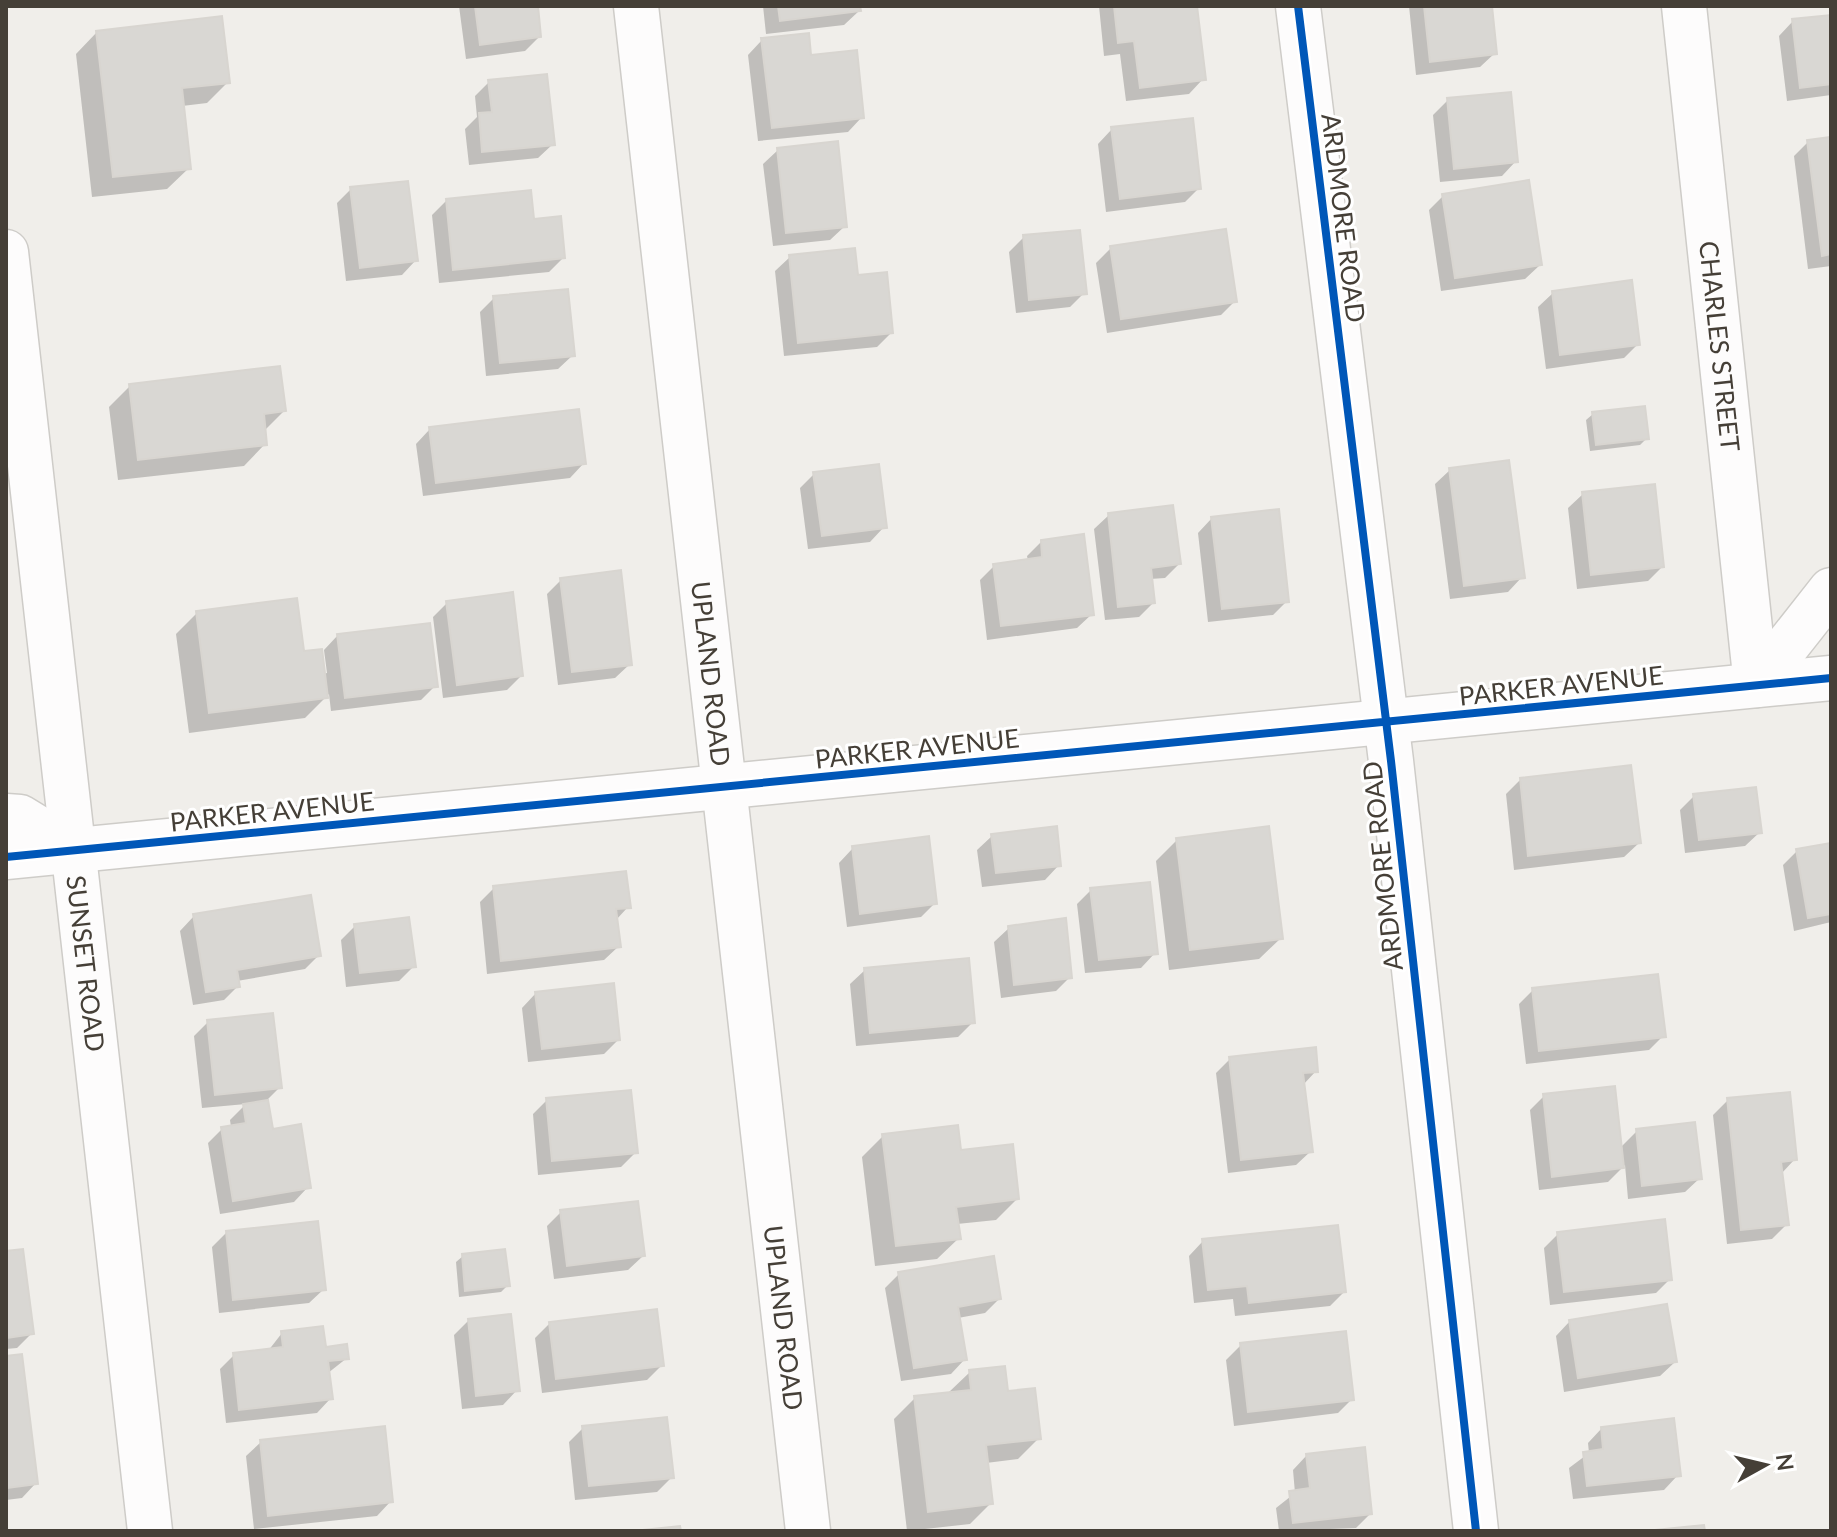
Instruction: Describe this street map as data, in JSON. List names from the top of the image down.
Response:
{
  "streets": {
    "street": [
      "ARDMORE ROAD",
      "CHARLES STREET",
      "UPLAND ROAD",
      "PARKER AVENUE",
      "SUNSET ROAD"
    ]
  },
  "crossings": [
    ["ARDMORE ROAD", "PARKER AVENUE"],
    ["CHARLES STREET", "PARKER AVENUE"],
    ["UPLAND ROAD", "PARKER AVENUE"],
    ["PARKER AVENUE", "SUNSET ROAD"]
  ],
  "north": "right"
}
